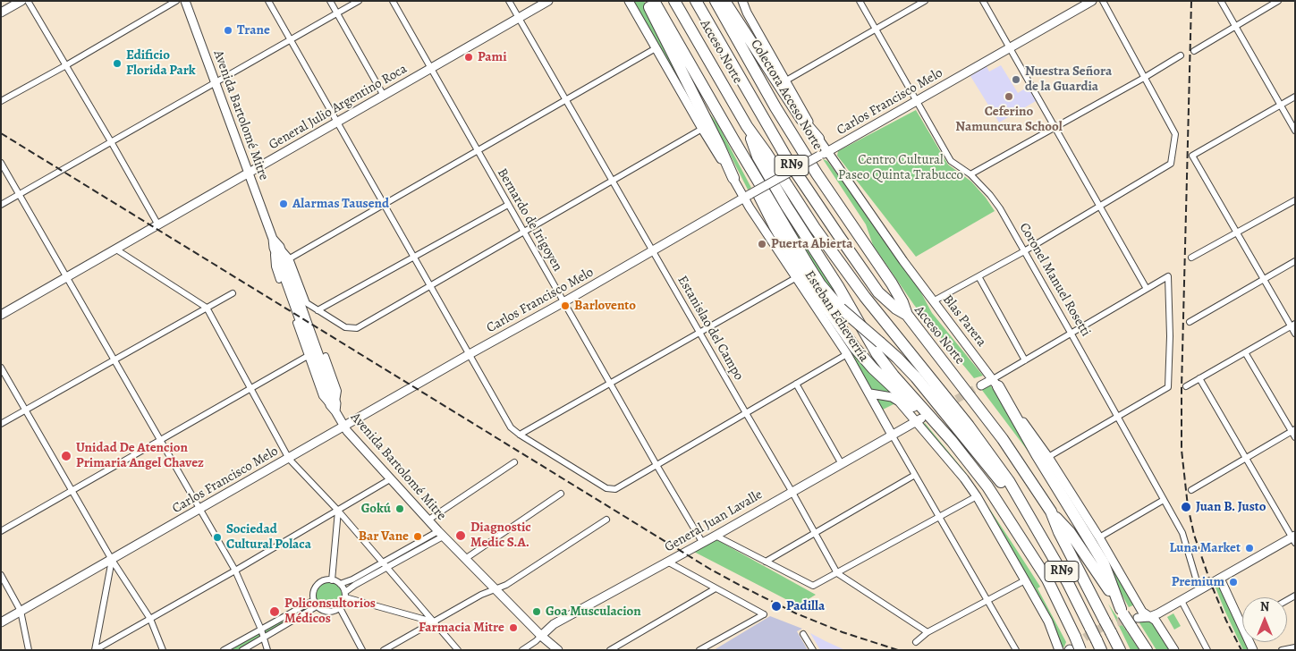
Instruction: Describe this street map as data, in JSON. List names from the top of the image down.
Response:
{
  "streets": {
    "highway": ["Acceso Norte", "Colectora Acceso Norte", "RN9"],
    "street": [
      "Carlos Francisco Melo",
      "General Julio Argentino Roca",
      "Avenida Bartolomé Mitre",
      "Bernardo de Irigoyen",
      "Coronel Manuel Rosetti",
      "Esteban Echeverría",
      "Blas Parera",
      "Estanislao del Campo",
      "General Juan Lavalle"
    ]
  },
  "crossings": [
    ["Acceso Norte", "Colectora Acceso Norte"],
    ["Carlos Francisco Melo", "Avenida Bartolomé Mitre"],
    ["Carlos Francisco Melo", "Bernardo de Irigoyen"],
    ["Carlos Francisco Melo", "Coronel Manuel Rosetti"],
    ["Carlos Francisco Melo", "Esteban Echeverría"],
    ["Carlos Francisco Melo", "Blas Parera"],
    ["Carlos Francisco Melo", "Estanislao del Campo"],
    ["General Julio Argentino Roca", "Avenida Bartolomé Mitre"],
    ["General Julio Argentino Roca", "Bernardo de Irigoyen"],
    ["General Julio Argentino Roca", "Estanislao del Campo"],
    ["Avenida Bartolomé Mitre", "General Juan Lavalle"],
    ["Bernardo de Irigoyen", "General Juan Lavalle"],
    ["Esteban Echeverría", "General Juan Lavalle"],
    ["Estanislao del Campo", "General Juan Lavalle"]
  ],
  "parks": ["Centro Cultural Paseo Quinta Trabucco"],
  "places": [
    "Trane",
    "Pami",
    "Edificio Florida Park",
    "Nuestra Señora de la Guardia",
    "Ceferino Namuncura School",
    "Alarmas Tausend",
    "Puerta Abierta",
    "Barlovento",
    "Unidad De Atencion Primaria Angel Chavez",
    "Juan B. Justo",
    "Gokú",
    "Diagnostic Medic S.A.",
    "Bar Vane",
    "Sociedad Cultural Polaca",
    "Luna Market",
    "Premium",
    "Padilla",
    "Policonsultorios Médicos",
    "Goa Musculacion",
    "Farmacia Mitre"
  ],
  "north": "top"
}
